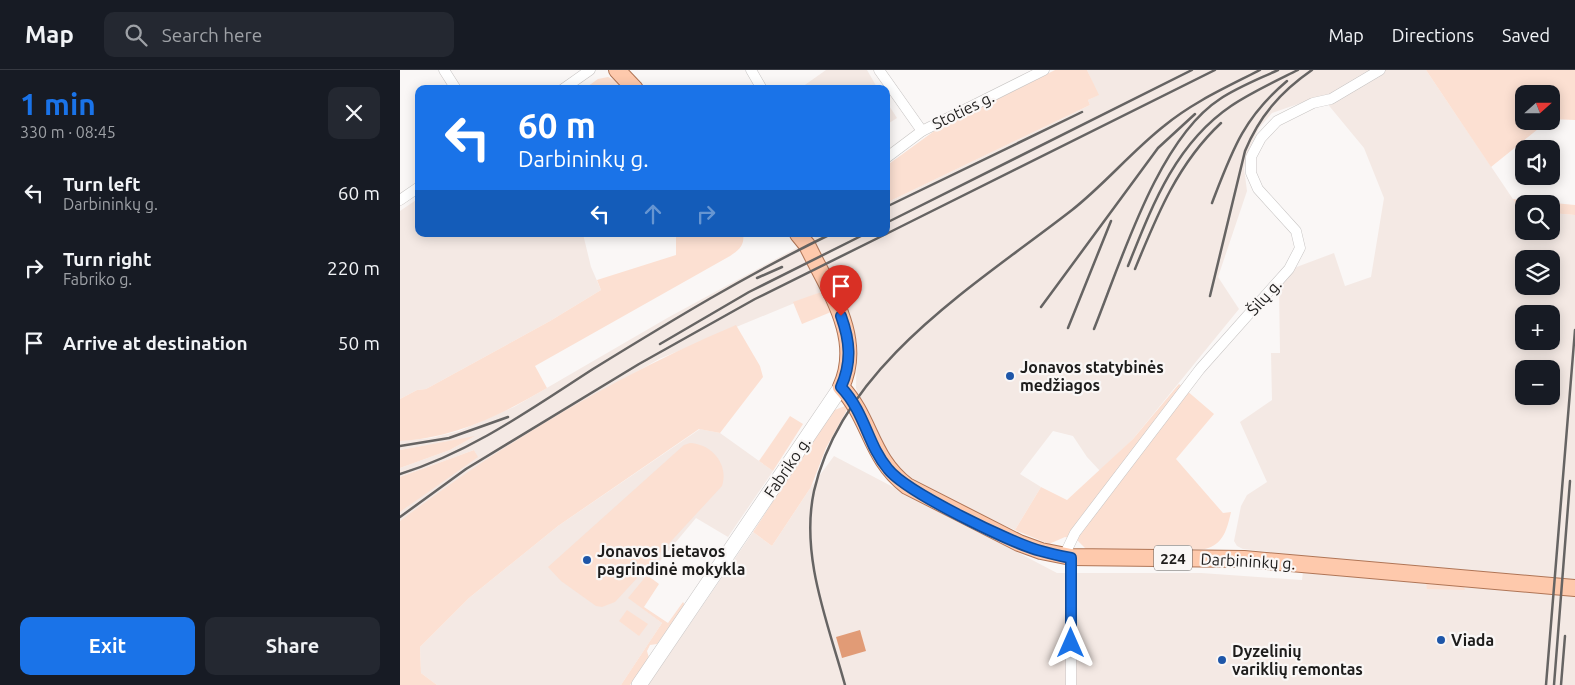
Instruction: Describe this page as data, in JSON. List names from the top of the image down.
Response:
{
  "streets": {
    "main road": ["Fabriko g.", "224", "Darbininkų g."],
    "street": ["Stoties g.", "Šilų g."]
  },
  "crossings": [
    ["Šilų g.", "Darbininkų g."],
    ["Fabriko g.", "Darbininkų g."]
  ],
  "places": [
    "Jonavos statybinės medžiagos",
    "Jonavos Lietavos pagrindinė mokykla",
    "Viada",
    "Dyzelinių variklių remontas"
  ],
  "north": "right",
  "page": {
    "header": "Map",
    "search": "Search here",
    "nav": ["Map", "Directions", "Saved"],
    "heading": ["1 min", "330 m · 08:45"],
    "map_buttons": ["+", "−"],
    "turn": ["60 m", "Darbininkų g."],
    "list": [
      {
        "name": "Turn left",
        "note": "Darbininkų g.",
        "value": "60 m"
      },
      {
        "name": "Turn right",
        "note": "Fabriko g.",
        "value": "220 m"
      },
      {
        "name": "Arrive at destination",
        "value": "50 m"
      }
    ],
    "buttons": ["Exit", "Share"]
  }
}
